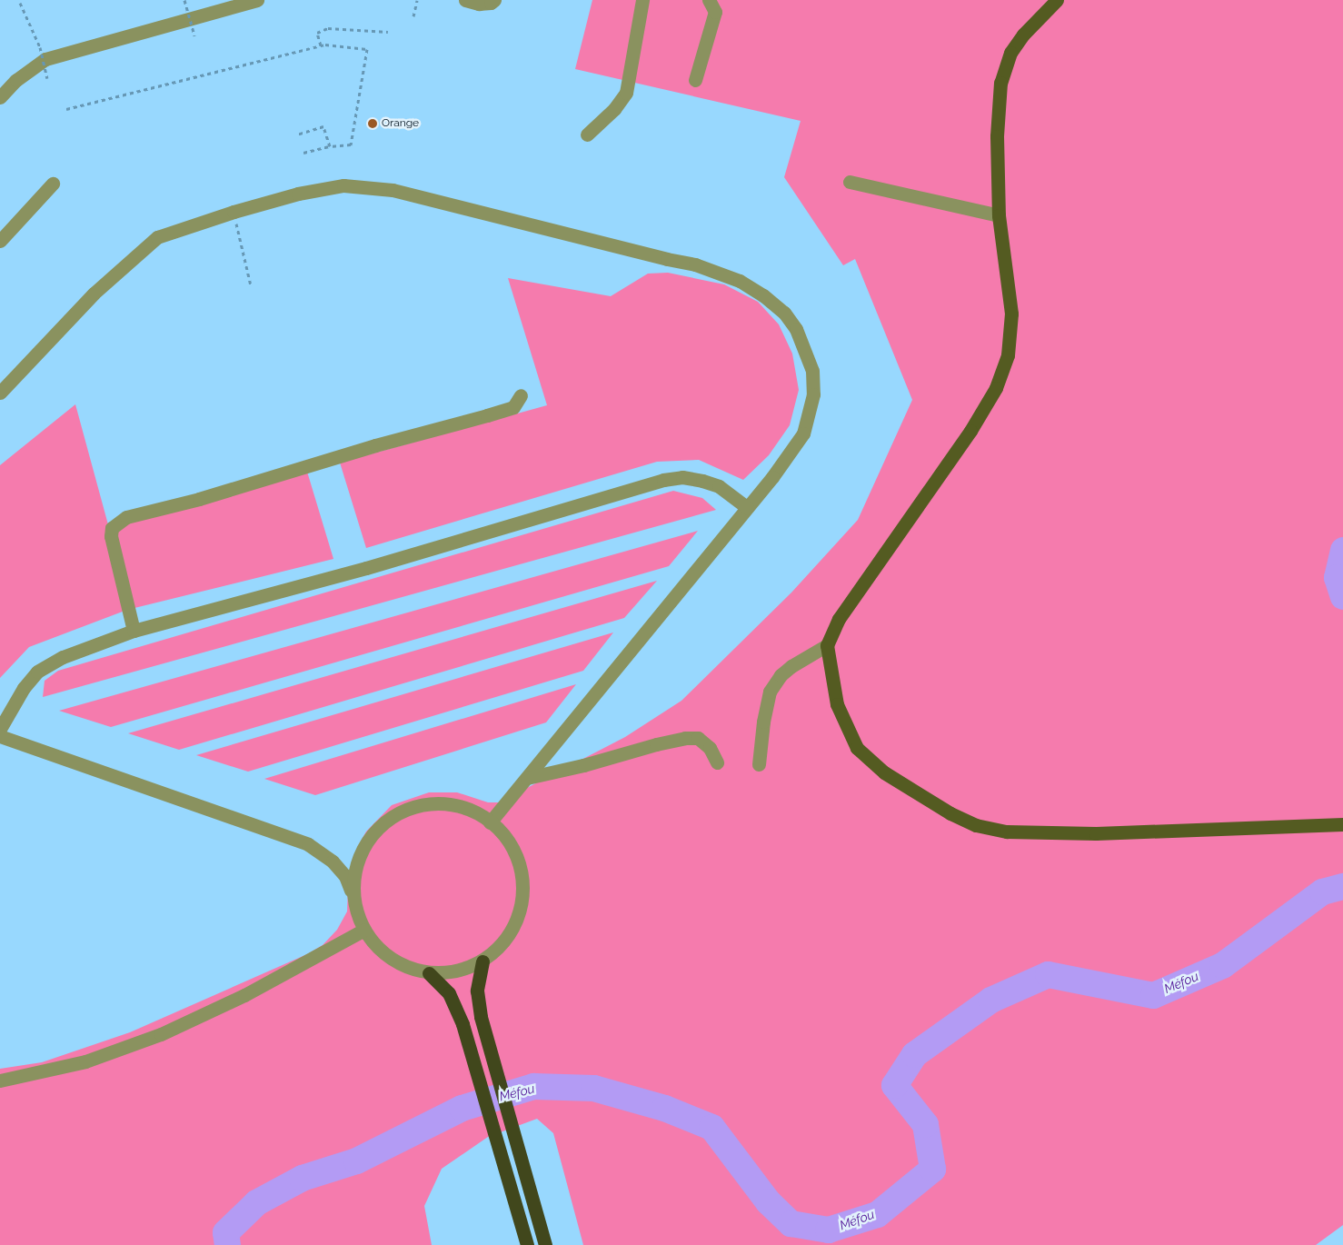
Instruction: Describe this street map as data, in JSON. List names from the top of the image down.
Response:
{
  "water": ["Méfou"],
  "places": ["Orange"]
}
